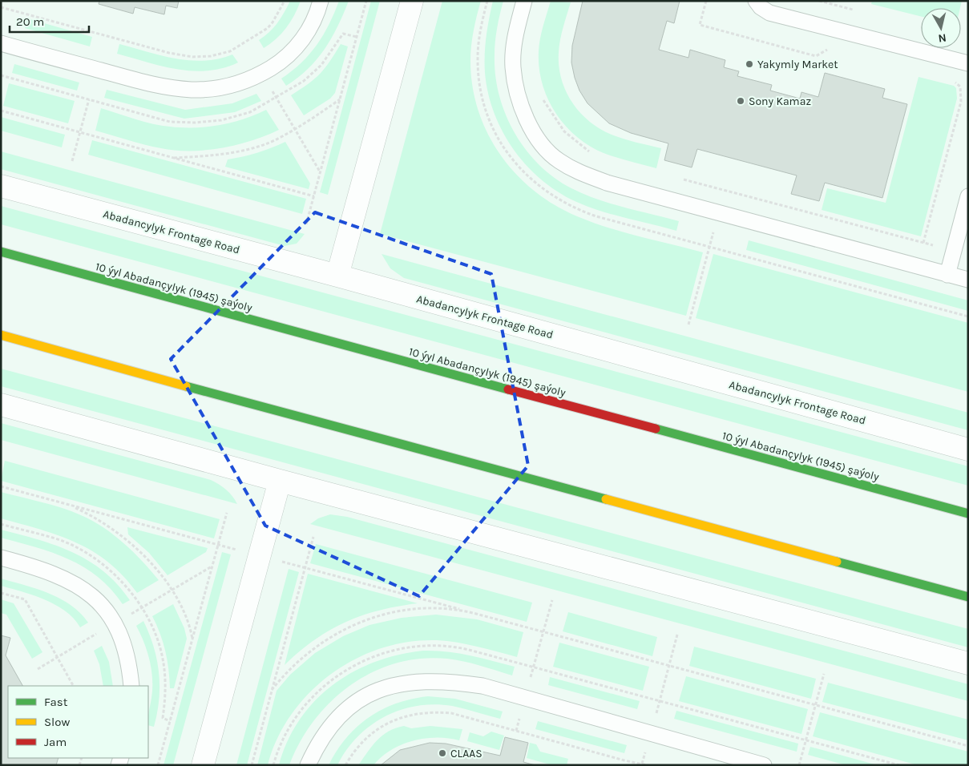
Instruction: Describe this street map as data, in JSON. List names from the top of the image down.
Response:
{
  "streets": {
    "main road": ["10 ýyl Abadançylyk (1945) şaýoly"],
    "street": ["Abadancylyk Frontage Road"]
  },
  "places": ["Yakymly Market", "Sony Kamaz", "CLAAS"],
  "legend": ["Fast", "Slow", "Jam"],
  "scale_bar": "20 m",
  "north": "bottom"
}
